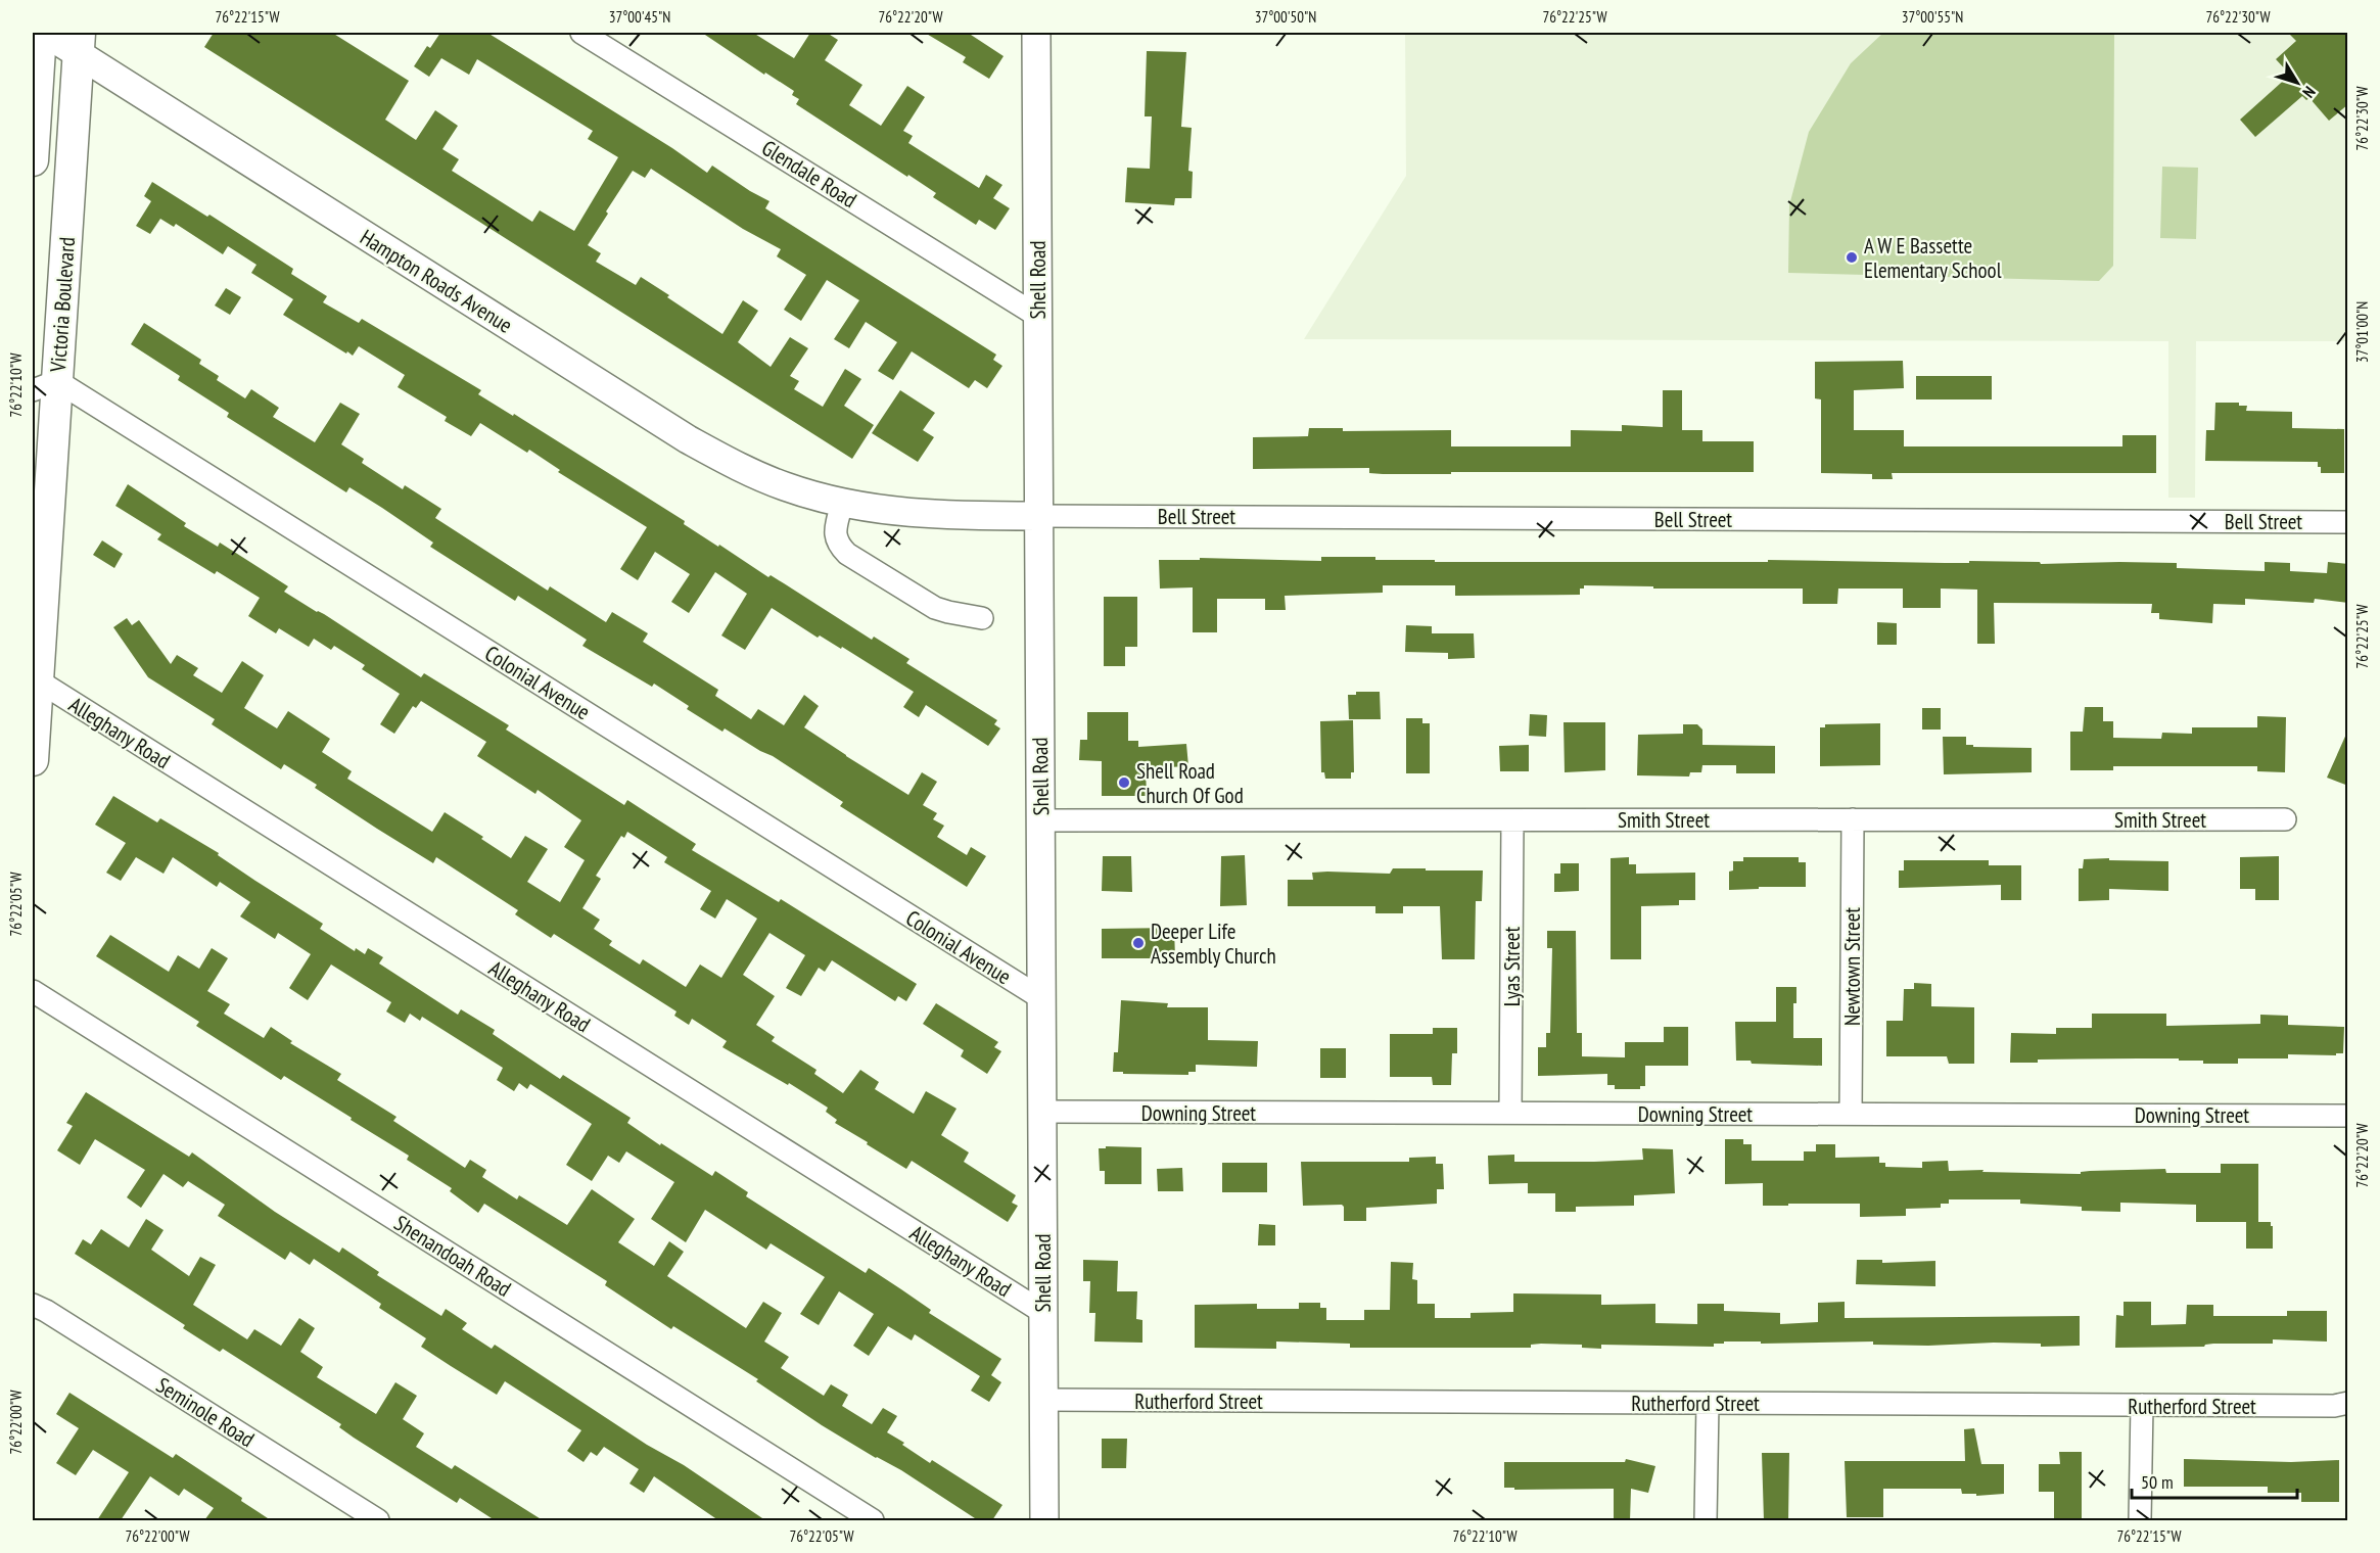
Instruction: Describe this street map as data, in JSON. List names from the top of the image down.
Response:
{
  "streets": {
    "main road": ["Victoria Boulevard"],
    "street": [
      "Glendale Road",
      "Shell Road",
      "Hampton Roads Avenue",
      "Bell Street",
      "Colonial Avenue",
      "Alleghany Road",
      "Smith Street",
      "Lyas Street",
      "Newtown Street",
      "Downing Street",
      "Shenandoah Road",
      "Rutherford Street",
      "Seminole Road"
    ]
  },
  "crossings": [
    ["Glendale Road", "Shell Road"],
    ["Shell Road", "Hampton Roads Avenue"],
    ["Shell Road", "Bell Street"],
    ["Shell Road", "Colonial Avenue"],
    ["Shell Road", "Alleghany Road"],
    ["Shell Road", "Smith Street"],
    ["Shell Road", "Downing Street"],
    ["Shell Road", "Rutherford Street"],
    ["Hampton Roads Avenue", "Victoria Boulevard"],
    ["Hampton Roads Avenue", "Bell Street"],
    ["Victoria Boulevard", "Colonial Avenue"],
    ["Victoria Boulevard", "Alleghany Road"],
    ["Smith Street", "Lyas Street"],
    ["Smith Street", "Newtown Street"],
    ["Lyas Street", "Downing Street"],
    ["Newtown Street", "Downing Street"]
  ],
  "places": ["A W E Bassette Elementary School", "Shell Road Church Of God", "Deeper Life Assembly Church"],
  "scale_bar": "50 m",
  "north": "bottom right",
  "coordinates": [
    "76°22'15\"W",
    "37°00'45\"N",
    "76°22'20\"W",
    "37°00'50\"N",
    "76°22'25\"W",
    "37°00'55\"N",
    "76°22'30\"W",
    "37°01'00\"N",
    "76°22'10\"W",
    "76°22'05\"W",
    "76°22'00\"W"
  ]
}
